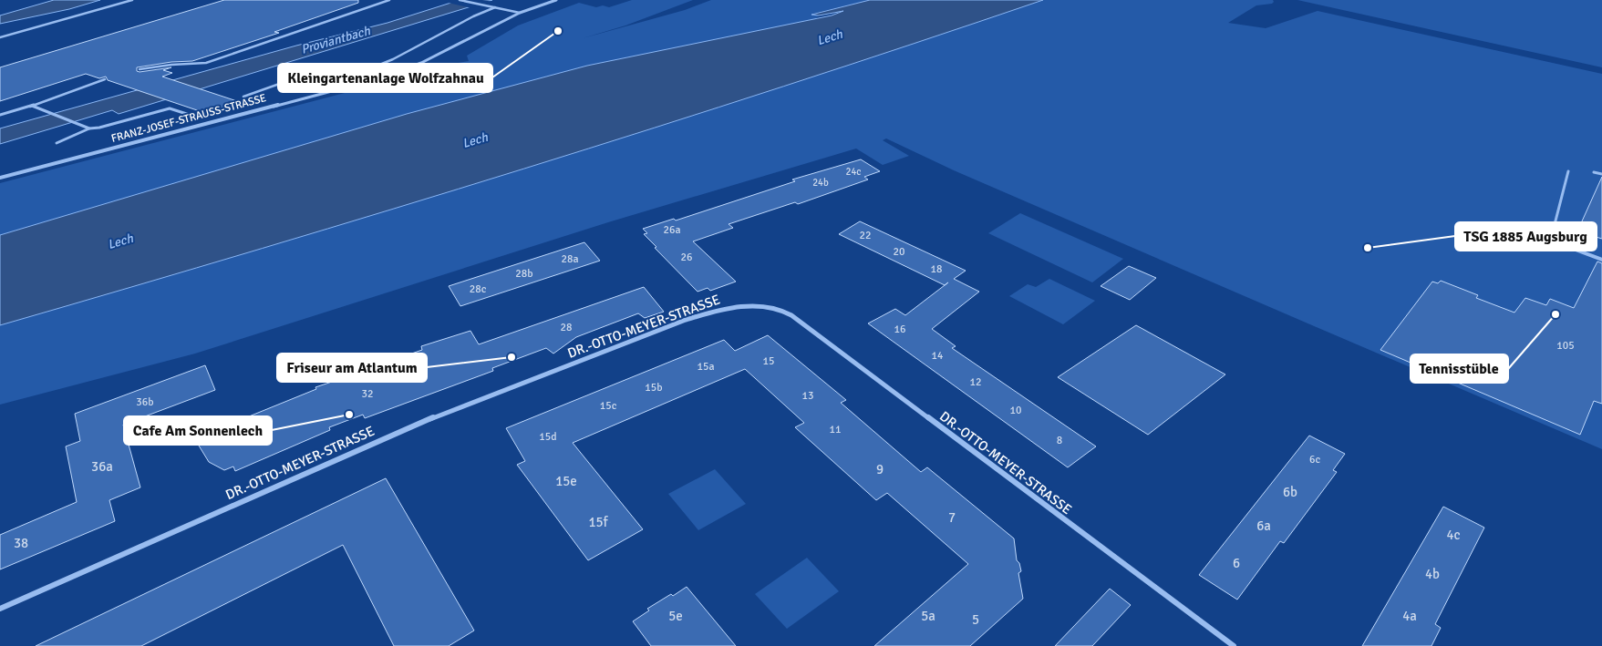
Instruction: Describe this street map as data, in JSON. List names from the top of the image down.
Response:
{
  "streets": {
    "street": ["FRANZ-JOSEF-STRAUSS-STRASSE", "DR.-OTTO-MEYER-STRASSE"]
  },
  "water": ["Lech", "Proviantbach"],
  "places": [
    "Kleingartenanlage Wolfzahnau",
    "TSG 1885 Augsburg",
    "Tennisstüble",
    "Friseur am Atlantum",
    "Cafe Am Sonnenlech"
  ],
  "house_numbers": [
    "24c",
    "24b",
    "26a",
    "22",
    "20",
    "26",
    "28a",
    "18",
    "28b",
    "28c",
    "28",
    "16",
    "105",
    "14",
    "15",
    "15a",
    "12",
    "15b",
    "32",
    "13",
    "36b",
    "15c",
    "10",
    "11",
    "15d",
    "8",
    "6c",
    "36a",
    "9",
    "15e",
    "6b",
    "7",
    "15f",
    "6a",
    "4c",
    "38",
    "6",
    "4b",
    "5e",
    "5a",
    "4a",
    "5"
  ]
}
